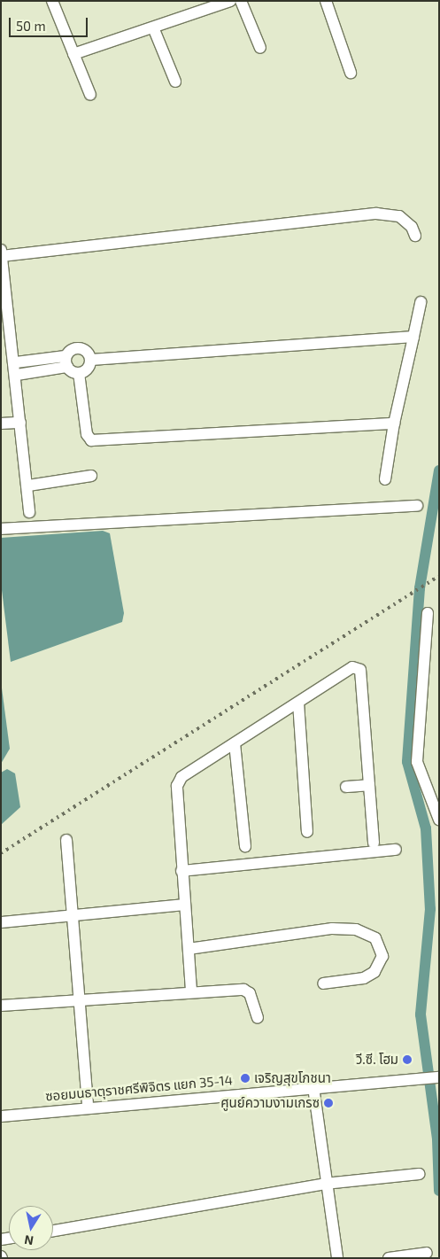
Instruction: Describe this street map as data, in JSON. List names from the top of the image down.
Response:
{
  "streets": {
    "street": ["ซอยมนธาตุราชศรีพิจิตร แยก 35-14"]
  },
  "places": ["วี.ซี. โฮม", "เจริญสุขโภชนา", "ศูนย์ความงามเกรซ"],
  "scale_bar": "50 m",
  "north": "bottom"
}
